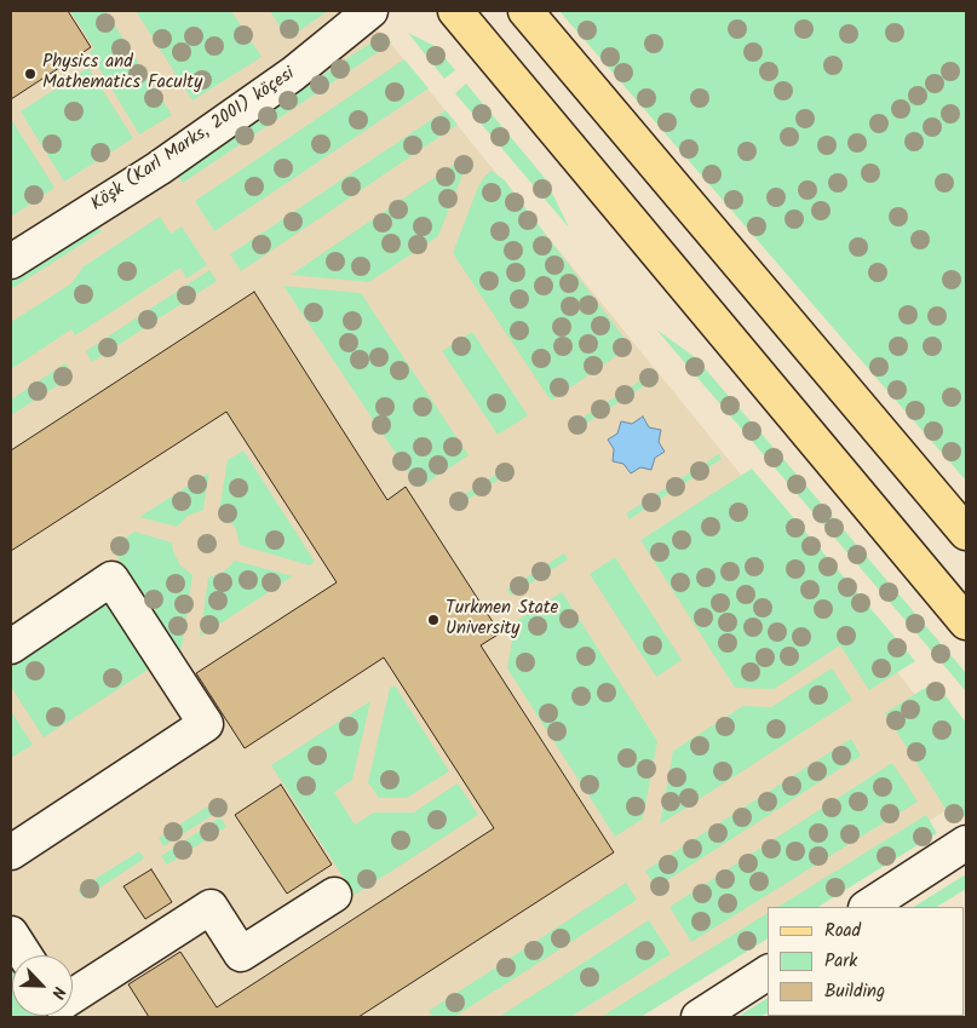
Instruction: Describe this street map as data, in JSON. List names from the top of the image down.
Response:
{
  "streets": {
    "street": ["Köşk (Karl Marks, 2001) köçesi"]
  },
  "places": ["Physics and Mathematics Faculty", "Turkmen State University"],
  "legend": ["Road", "Park", "Building"],
  "north": "bottom right"
}
